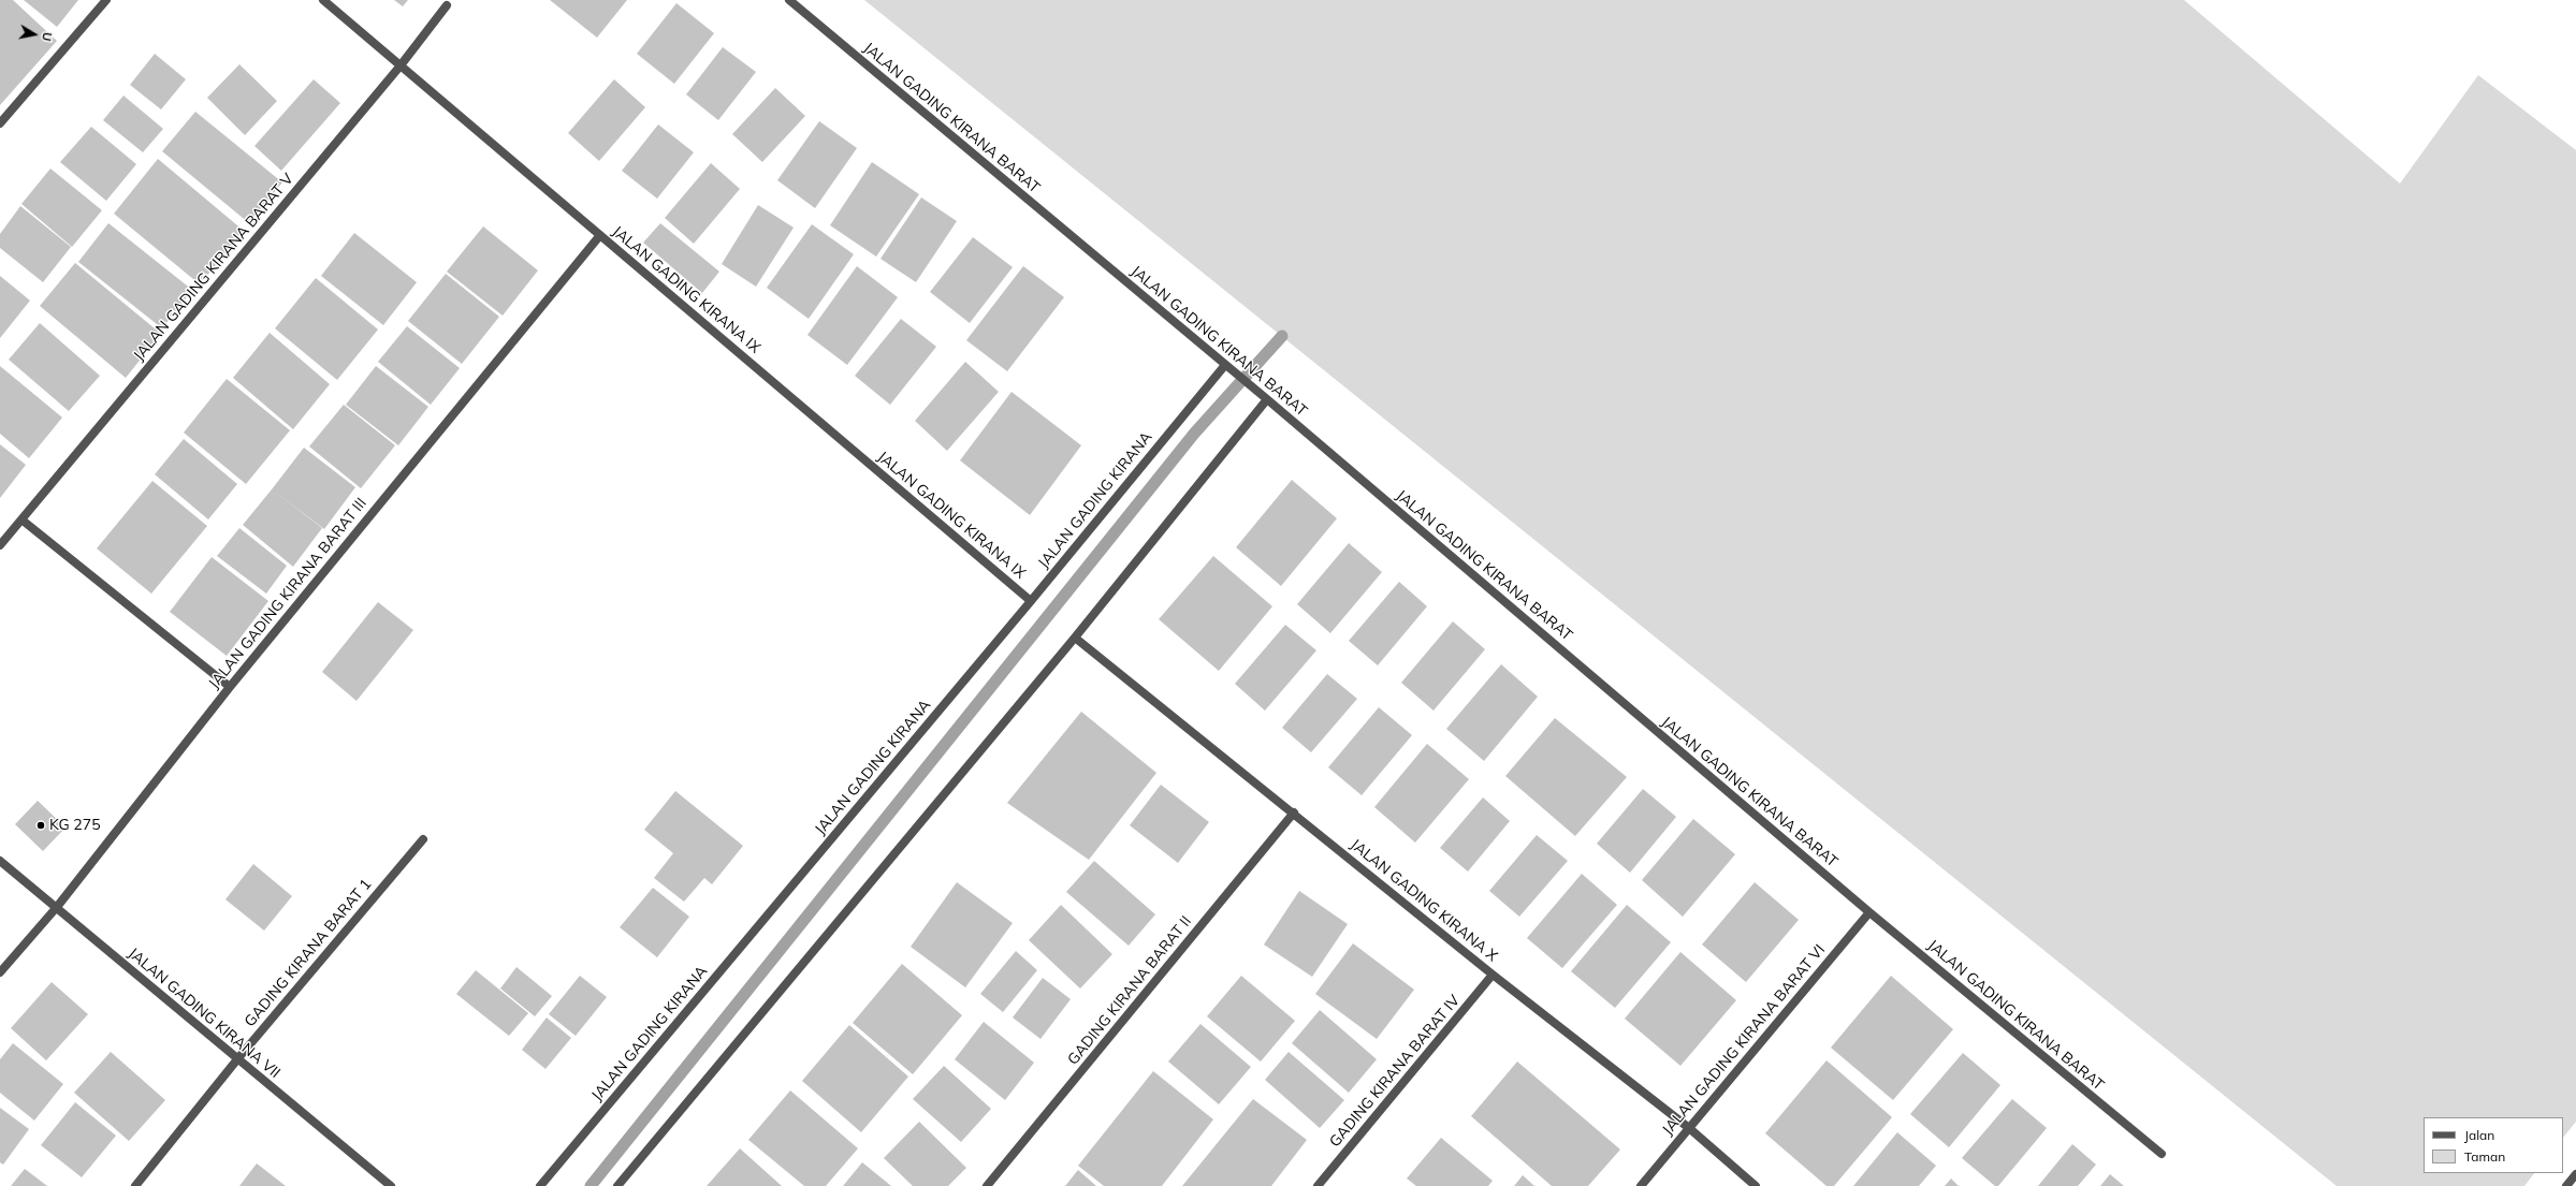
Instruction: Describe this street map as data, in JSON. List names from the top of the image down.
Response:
{
  "streets": {
    "street": [
      "JALAN GADING KIRANA BARAT",
      "JALAN GADING KIRANA BARAT V",
      "JALAN GADING KIRANA IX",
      "JALAN GADING KIRANA",
      "JALAN GADING KIRANA BARAT III",
      "JALAN GADING KIRANA X",
      "GADING KIRANA BARAT 1",
      "GADING KIRANA BARAT II",
      "JALAN GADING KIRANA VII",
      "JALAN GADING KIRANA BARAT VI",
      "GADING KIRANA BARAT IV"
    ]
  },
  "crossings": [
    ["JALAN GADING KIRANA BARAT", "JALAN GADING KIRANA"],
    ["JALAN GADING KIRANA BARAT", "JALAN GADING KIRANA BARAT VI"],
    ["JALAN GADING KIRANA BARAT V", "JALAN GADING KIRANA IX"],
    ["JALAN GADING KIRANA IX", "JALAN GADING KIRANA"],
    ["JALAN GADING KIRANA IX", "JALAN GADING KIRANA BARAT III"],
    ["JALAN GADING KIRANA BARAT III", "JALAN GADING KIRANA VII"],
    ["JALAN GADING KIRANA X", "GADING KIRANA BARAT II"],
    ["JALAN GADING KIRANA X", "JALAN GADING KIRANA BARAT VI"],
    ["JALAN GADING KIRANA X", "GADING KIRANA BARAT IV"],
    ["GADING KIRANA BARAT 1", "JALAN GADING KIRANA VII"]
  ],
  "places": ["KG 275"],
  "legend": ["Jalan", "Taman"],
  "north": "right"
}
